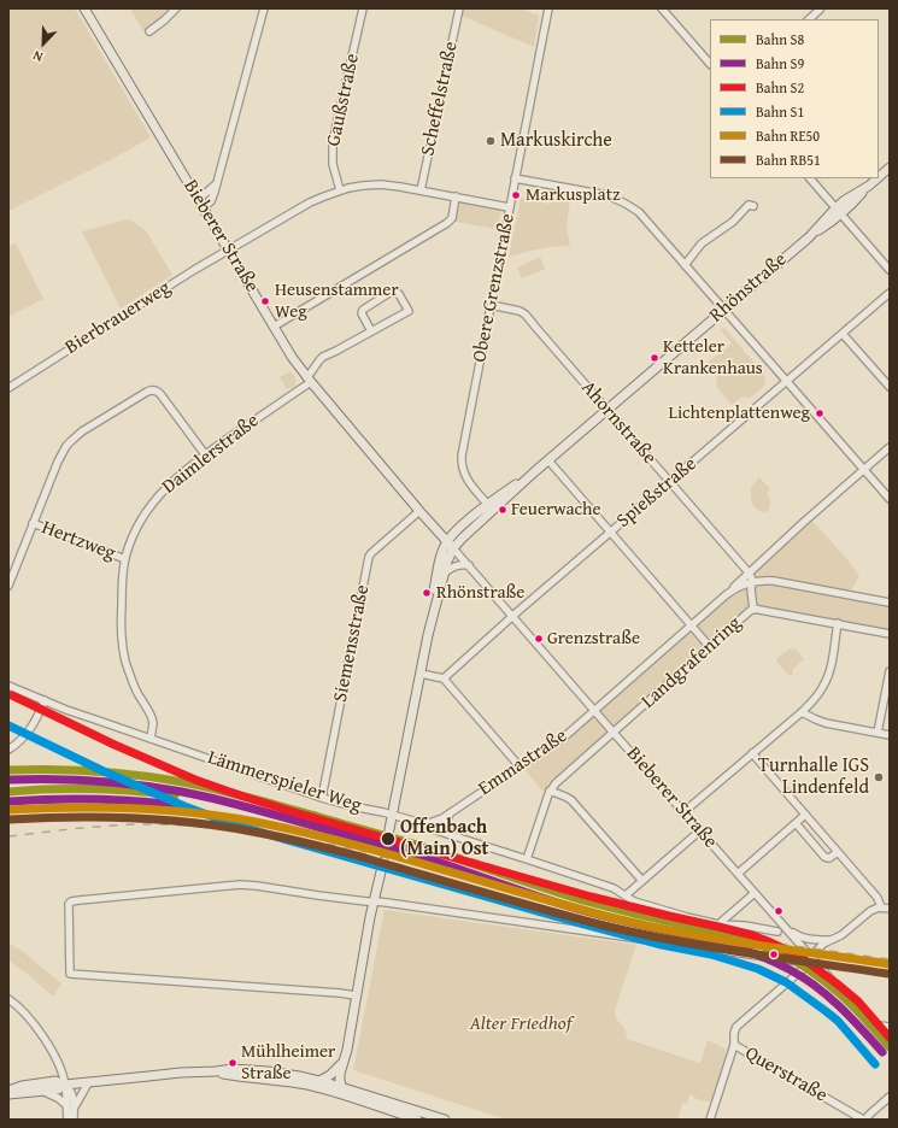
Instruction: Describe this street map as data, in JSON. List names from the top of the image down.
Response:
{
  "streets": {
    "main road": ["Bieberer Straße", "Rhönstraße"],
    "street": [
      "Scheffelstraße",
      "Gaußstraße",
      "Obere Grenzstraße",
      "Bierbrauerweg",
      "Ahornstraße",
      "Daimlerstraße",
      "Spießstraße",
      "Hertzweg",
      "Siemensstraße",
      "Landgrafenring",
      "Emmastraße",
      "Lämmerspieler Weg",
      "Querstraße"
    ]
  },
  "crossings": [
    ["Scheffelstraße", "Bierbrauerweg"],
    ["Gaußstraße", "Bierbrauerweg"],
    ["Bieberer Straße", "Rhönstraße"],
    ["Bieberer Straße", "Bierbrauerweg"],
    ["Bieberer Straße", "Daimlerstraße"],
    ["Bieberer Straße", "Spießstraße"],
    ["Bieberer Straße", "Siemensstraße"],
    ["Bieberer Straße", "Landgrafenring"],
    ["Bieberer Straße", "Emmastraße"],
    ["Obere Grenzstraße", "Rhönstraße"],
    ["Obere Grenzstraße", "Bierbrauerweg"],
    ["Obere Grenzstraße", "Ahornstraße"],
    ["Rhönstraße", "Ahornstraße"],
    ["Ahornstraße", "Spießstraße"],
    ["Ahornstraße", "Landgrafenring"],
    ["Daimlerstraße", "Hertzweg"],
    ["Daimlerstraße", "Lämmerspieler Weg"],
    ["Siemensstraße", "Lämmerspieler Weg"],
    ["Landgrafenring", "Emmastraße"],
    ["Emmastraße", "Lämmerspieler Weg"]
  ],
  "parks": ["Alter Friedhof"],
  "places": [
    "Markuskirche",
    "Markusplatz",
    "Heusenstammer Weg",
    "Ketteler Krankenhaus",
    "Lichtenplattenweg",
    "Feuerwache",
    "Rhönstraße",
    "Grenzstraße",
    "Turnhalle IGS Lindenfeld",
    "Offenbach (Main) Ost",
    "Mühlheimer Straße"
  ],
  "lines": [
    "rail line S2",
    "rail line S1",
    "rail line S8",
    "rail line S9",
    "rail line RE50",
    "rail line RB51"
  ],
  "legend": [
    "Bahn S8",
    "Bahn S9",
    "Bahn S2",
    "Bahn S1",
    "Bahn RE50",
    "Bahn RB51"
  ],
  "north": "bottom left"
}
